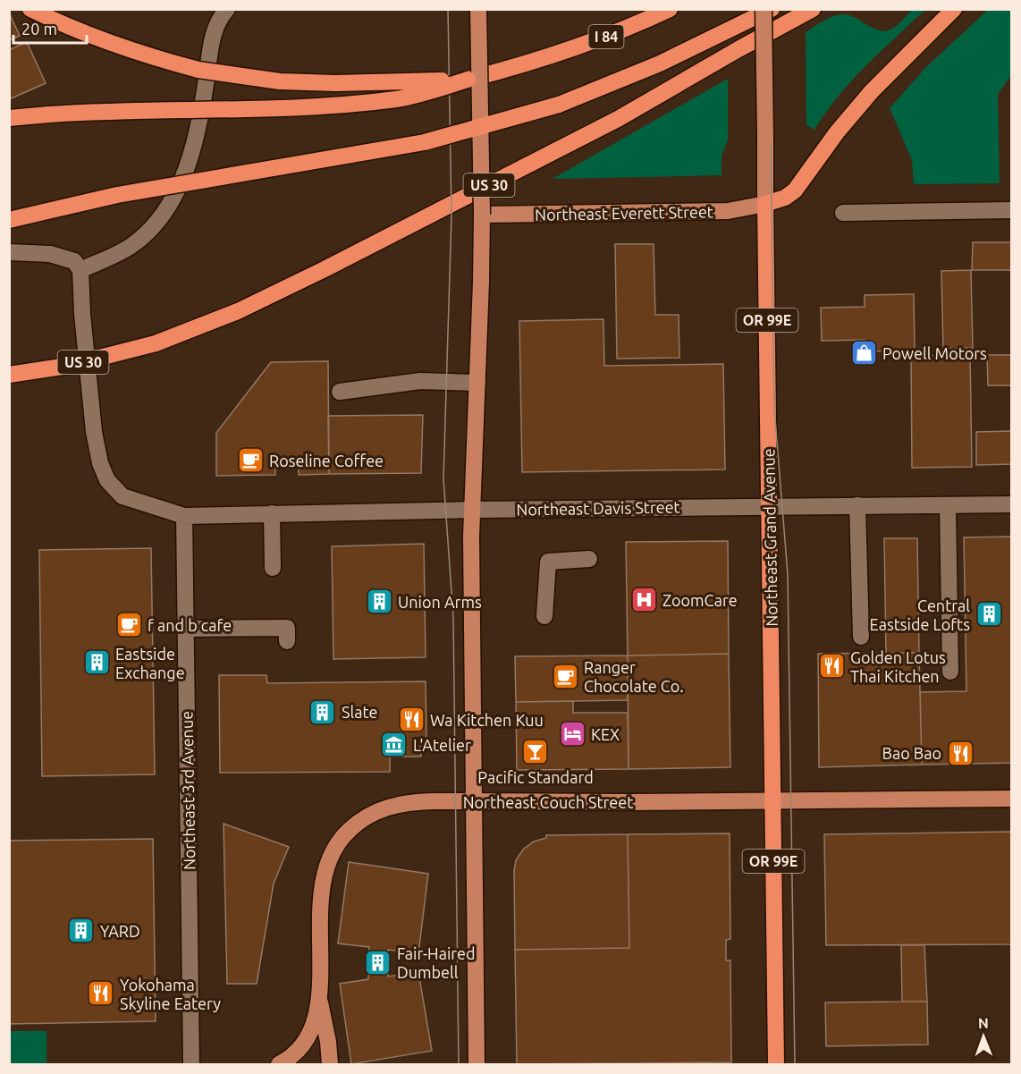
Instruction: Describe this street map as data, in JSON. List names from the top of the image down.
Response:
{
  "streets": {
    "highway": [
      "I 84",
      "US 30",
      "OR 99E",
      "Northeast Grand Avenue"
    ],
    "main road": ["Northeast Everett Street", "Northeast Couch Street"],
    "street": ["Northeast Davis Street", "Northeast 3rd Avenue"]
  },
  "crossings": [
    ["Northeast Everett Street", "Northeast Grand Avenue"],
    ["Northeast Davis Street", "Northeast Grand Avenue"],
    ["Northeast Davis Street", "Northeast 3rd Avenue"],
    ["Northeast Grand Avenue", "Northeast Couch Street"]
  ],
  "places": {
    "shop": ["Powell Motors"],
    "cafe": ["Roseline Coffee", "f and b cafe", "Ranger Chocolate Co."],
    "hospital": ["ZoomCare"],
    "building": [
      "Union Arms",
      "Central Eastside Lofts",
      "Eastside Exchange",
      "Slate",
      "YARD",
      "Fair-Haired Dumbell"
    ],
    "restaurant": [
      "Golden Lotus Thai Kitchen",
      "Wa Kitchen Kuu",
      "Bao Bao",
      "Yokohama Skyline Eatery"
    ],
    "hotel": ["KEX"],
    "museum": ["L'Atelier"],
    "bar": ["Pacific Standard"]
  },
  "scale_bar": "20 m",
  "north": "top"
}
